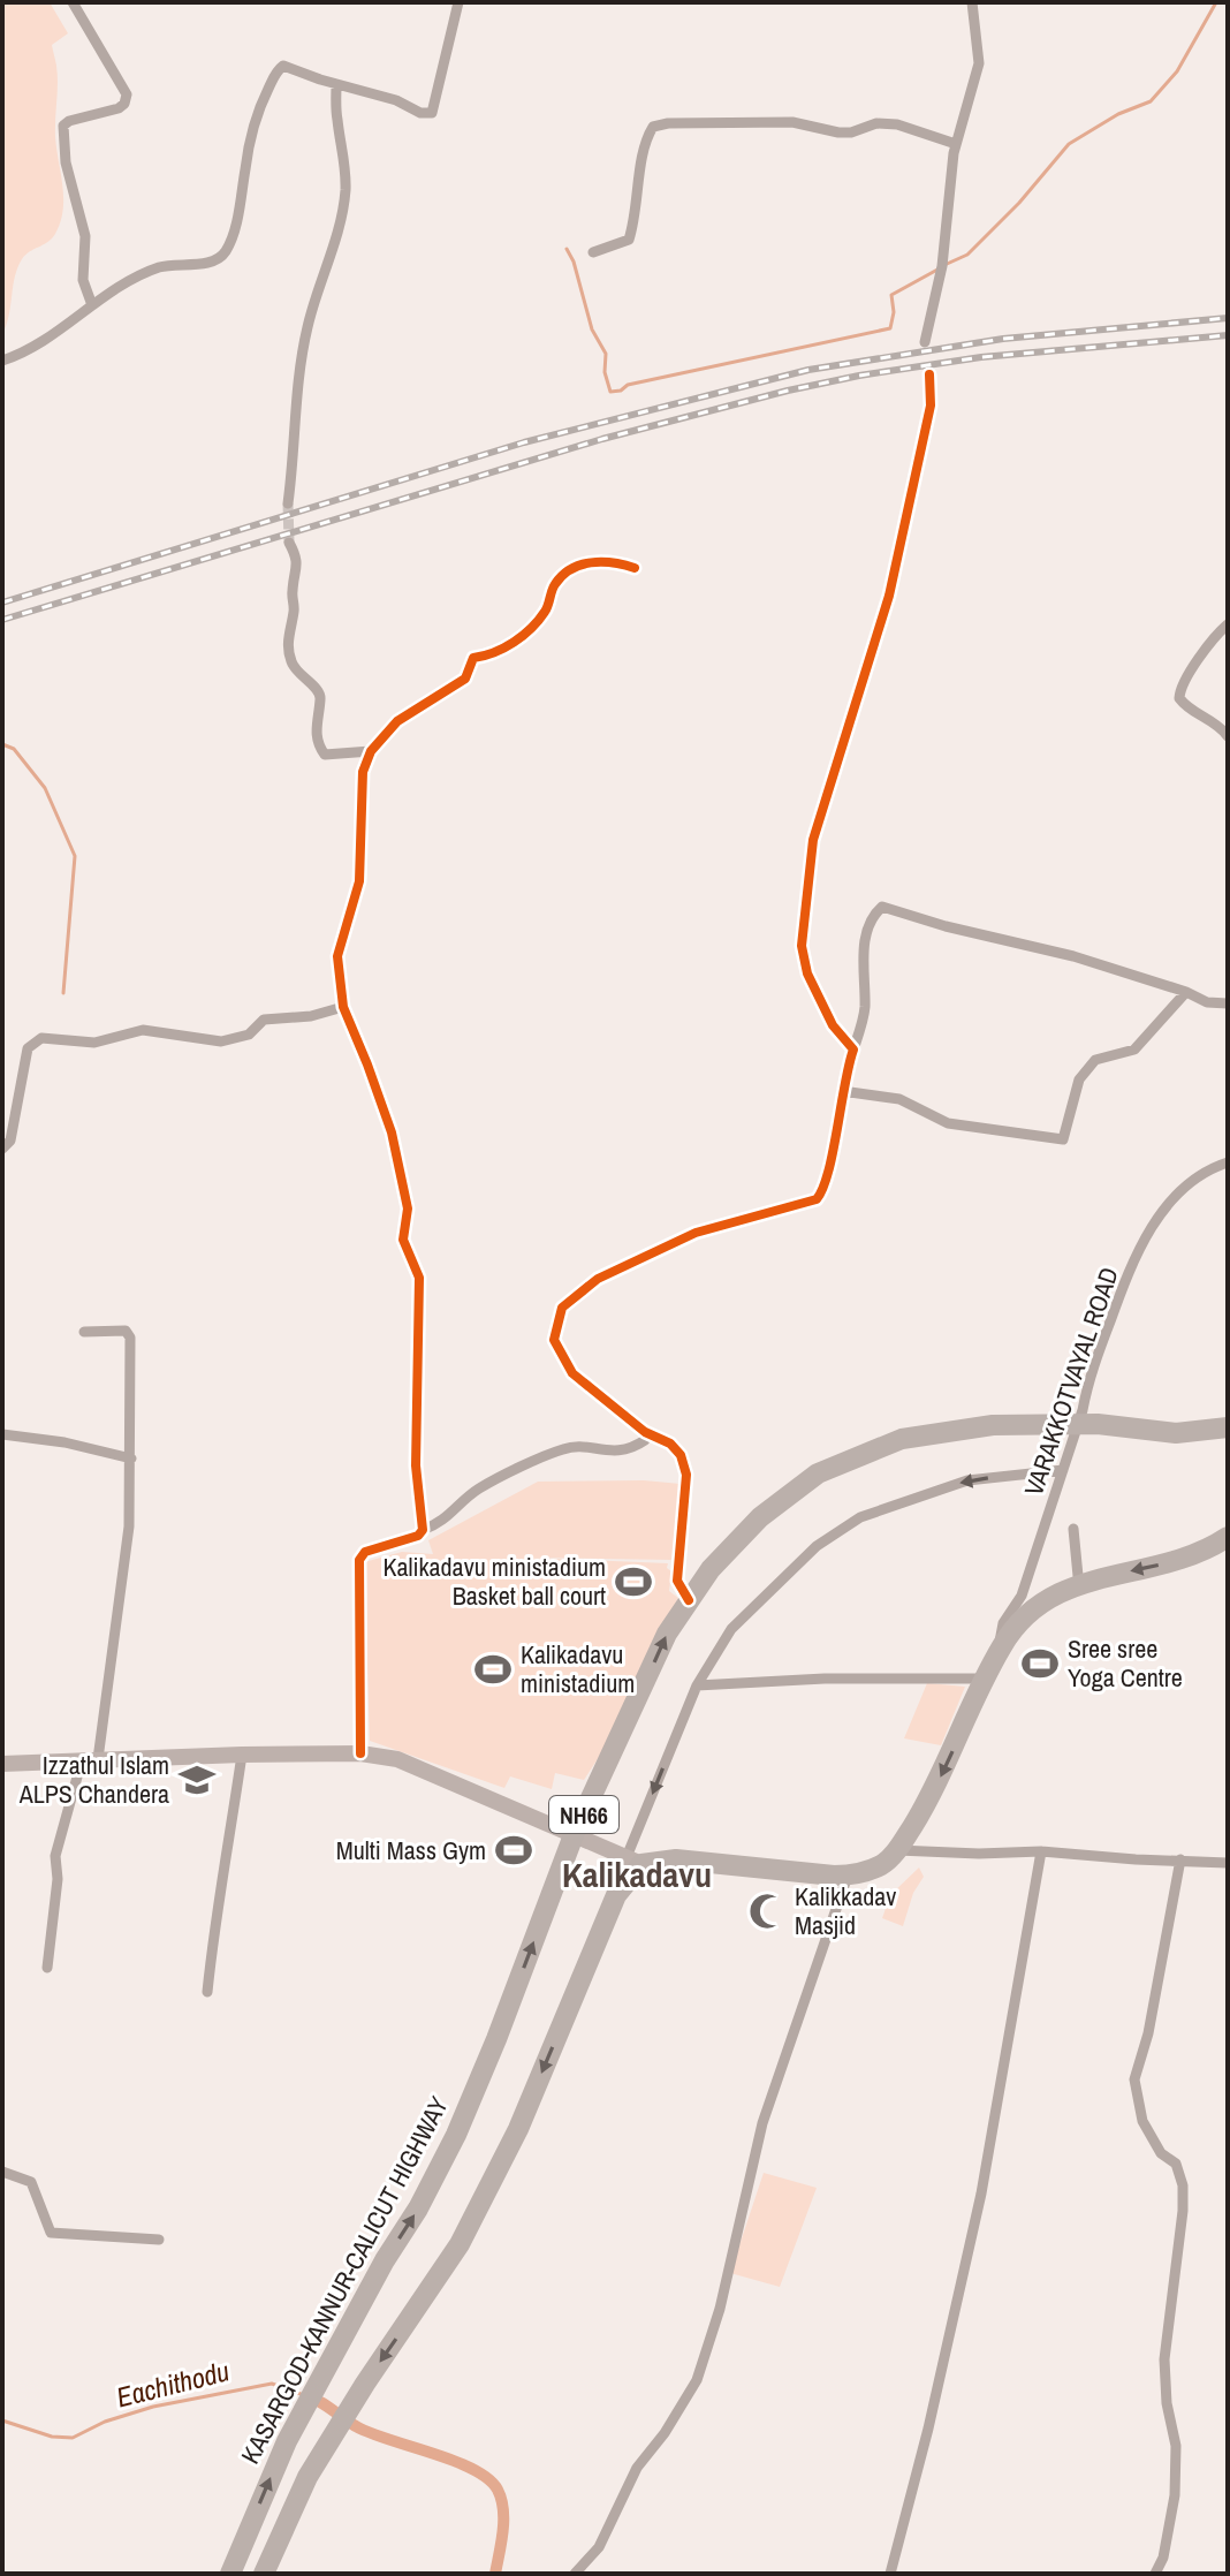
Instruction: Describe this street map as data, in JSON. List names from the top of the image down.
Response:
{
  "streets": {
    "highway": ["NH66", "KASARGOD-KANNUR-CALICUT HIGHWAY"],
    "street": ["VARAKKOTVAYAL ROAD"]
  },
  "crossings": [
    ["VARAKKOTVAYAL ROAD", "KASARGOD-KANNUR-CALICUT HIGHWAY"]
  ],
  "districts": ["Kalikadavu"],
  "water": ["Eachithodu"],
  "places": {
    "sports": [
      "Kalikadavu ministadium Basket ball court",
      "Sree sree Yoga Centre",
      "Kalikadavu ministadium",
      "Multi Mass Gym"
    ],
    "school or university": ["Izzathul Islam ALPS Chandera"],
    "mosque": ["Kalikkadav Masjid"]
  }
}
